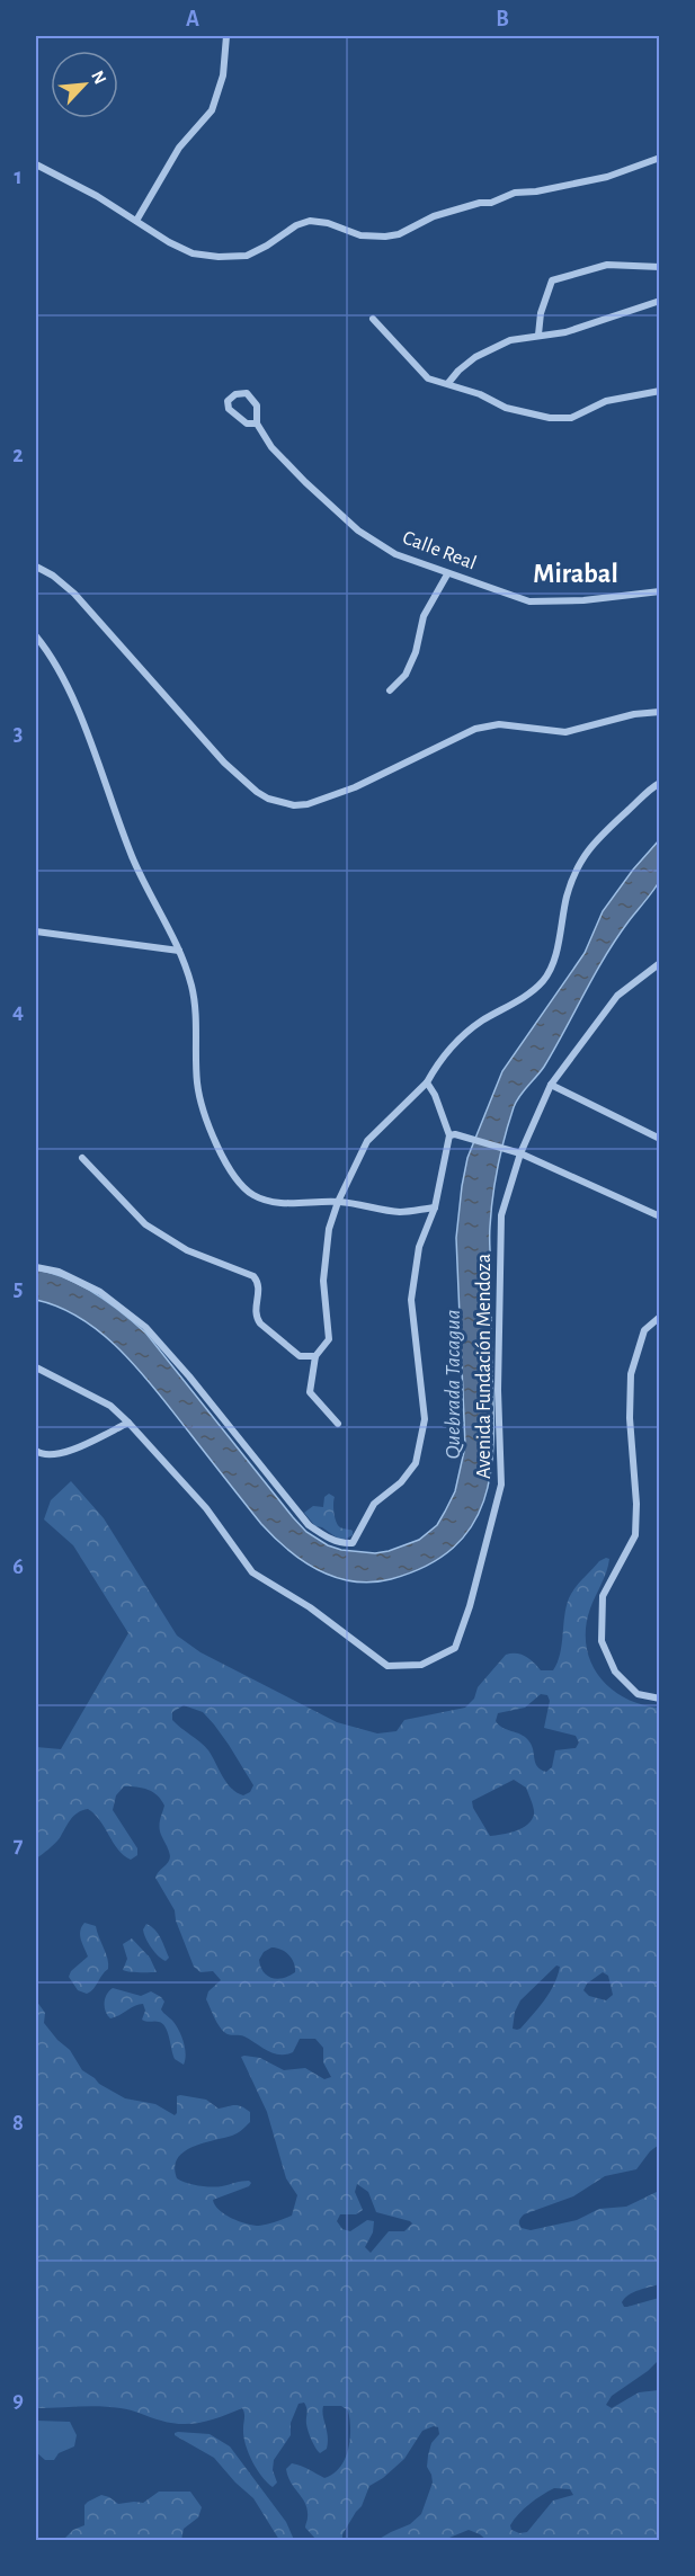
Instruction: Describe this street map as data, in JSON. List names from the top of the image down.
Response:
{
  "streets": {
    "street": ["Calle Real", "Avenida Fundación Mendoza"]
  },
  "districts": ["Mirabal"],
  "water": ["Quebrada Tacagua"],
  "north": "top right",
  "grid": {
    "columns": ["A", "B"],
    "rows": [
      "1",
      "2",
      "3",
      "4",
      "5",
      "6",
      "7",
      "8",
      "9"
    ]
  }
}
